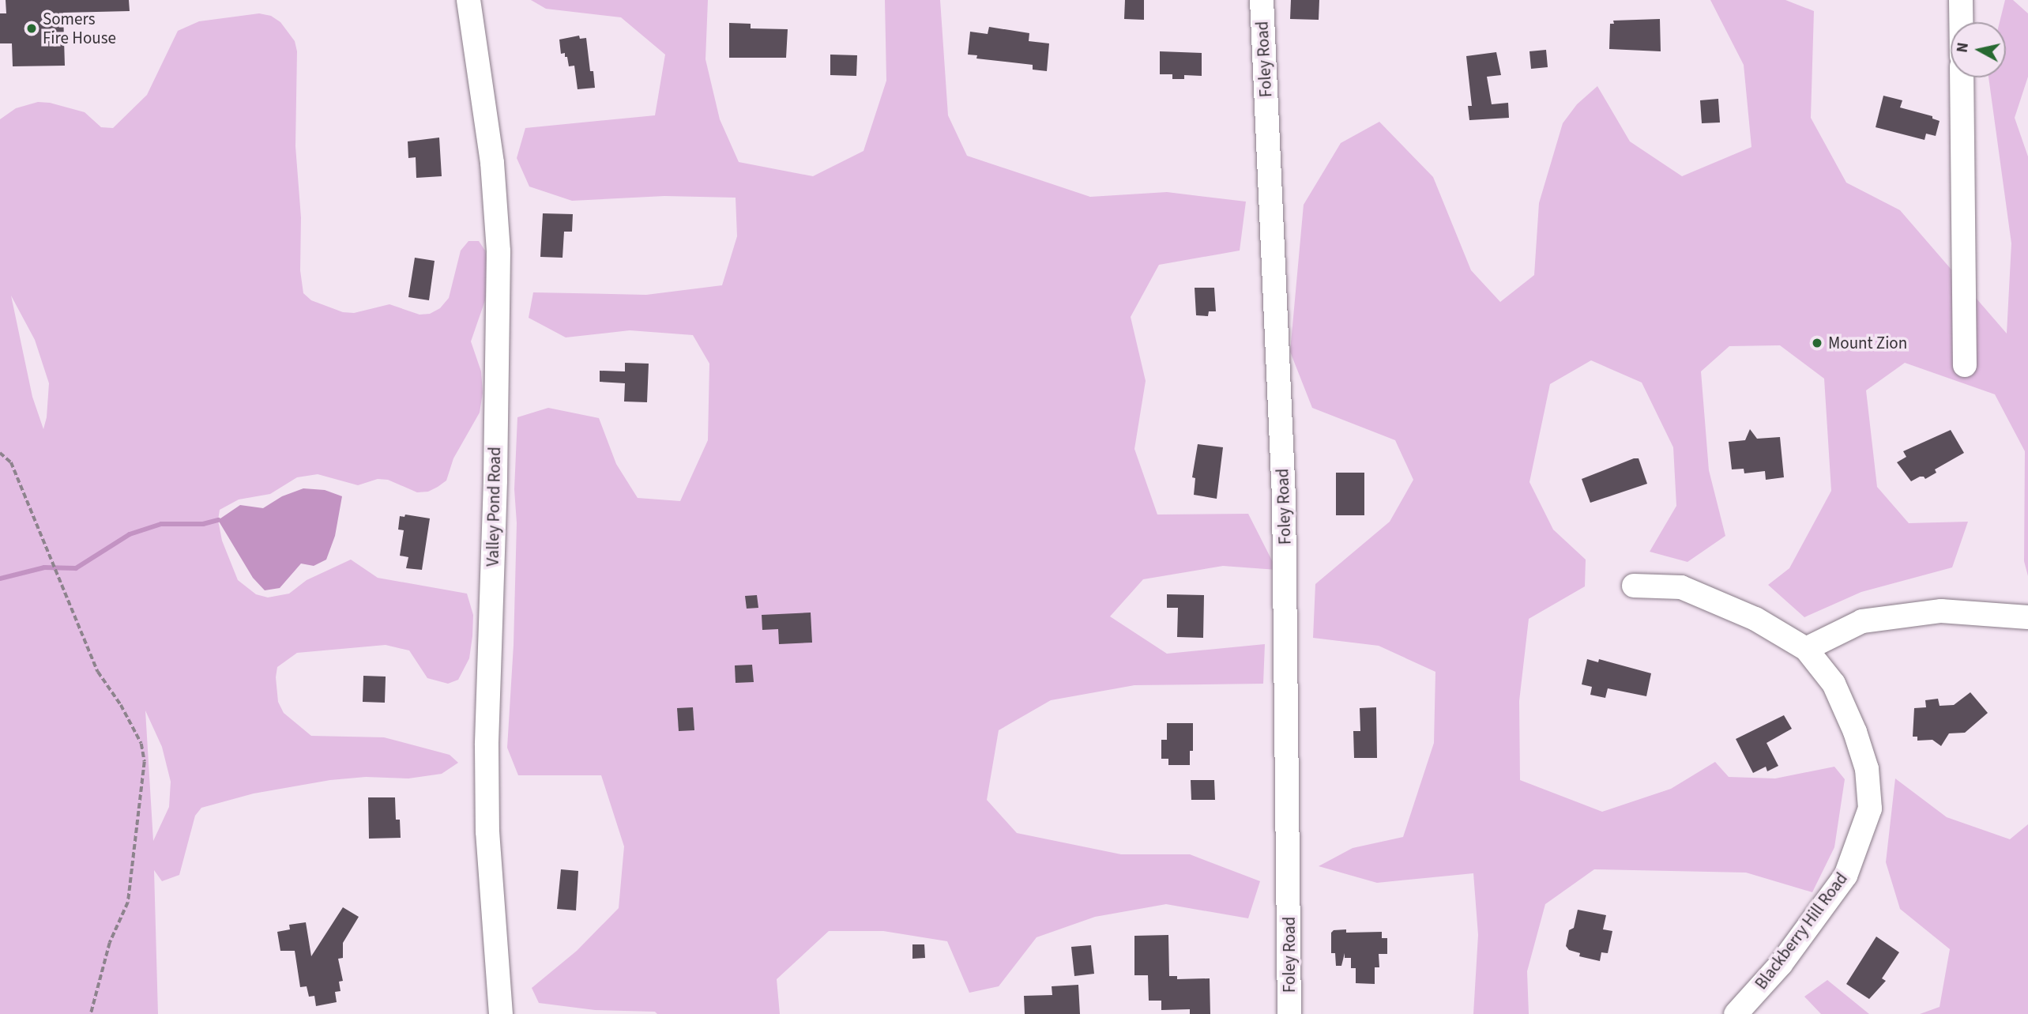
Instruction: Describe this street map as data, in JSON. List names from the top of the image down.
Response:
{
  "streets": {
    "street": ["Foley Road", "Valley Pond Road", "Blackberry Hill Road"]
  },
  "places": ["Somers Fire House", "Mount Zion"],
  "north": "left"
}
